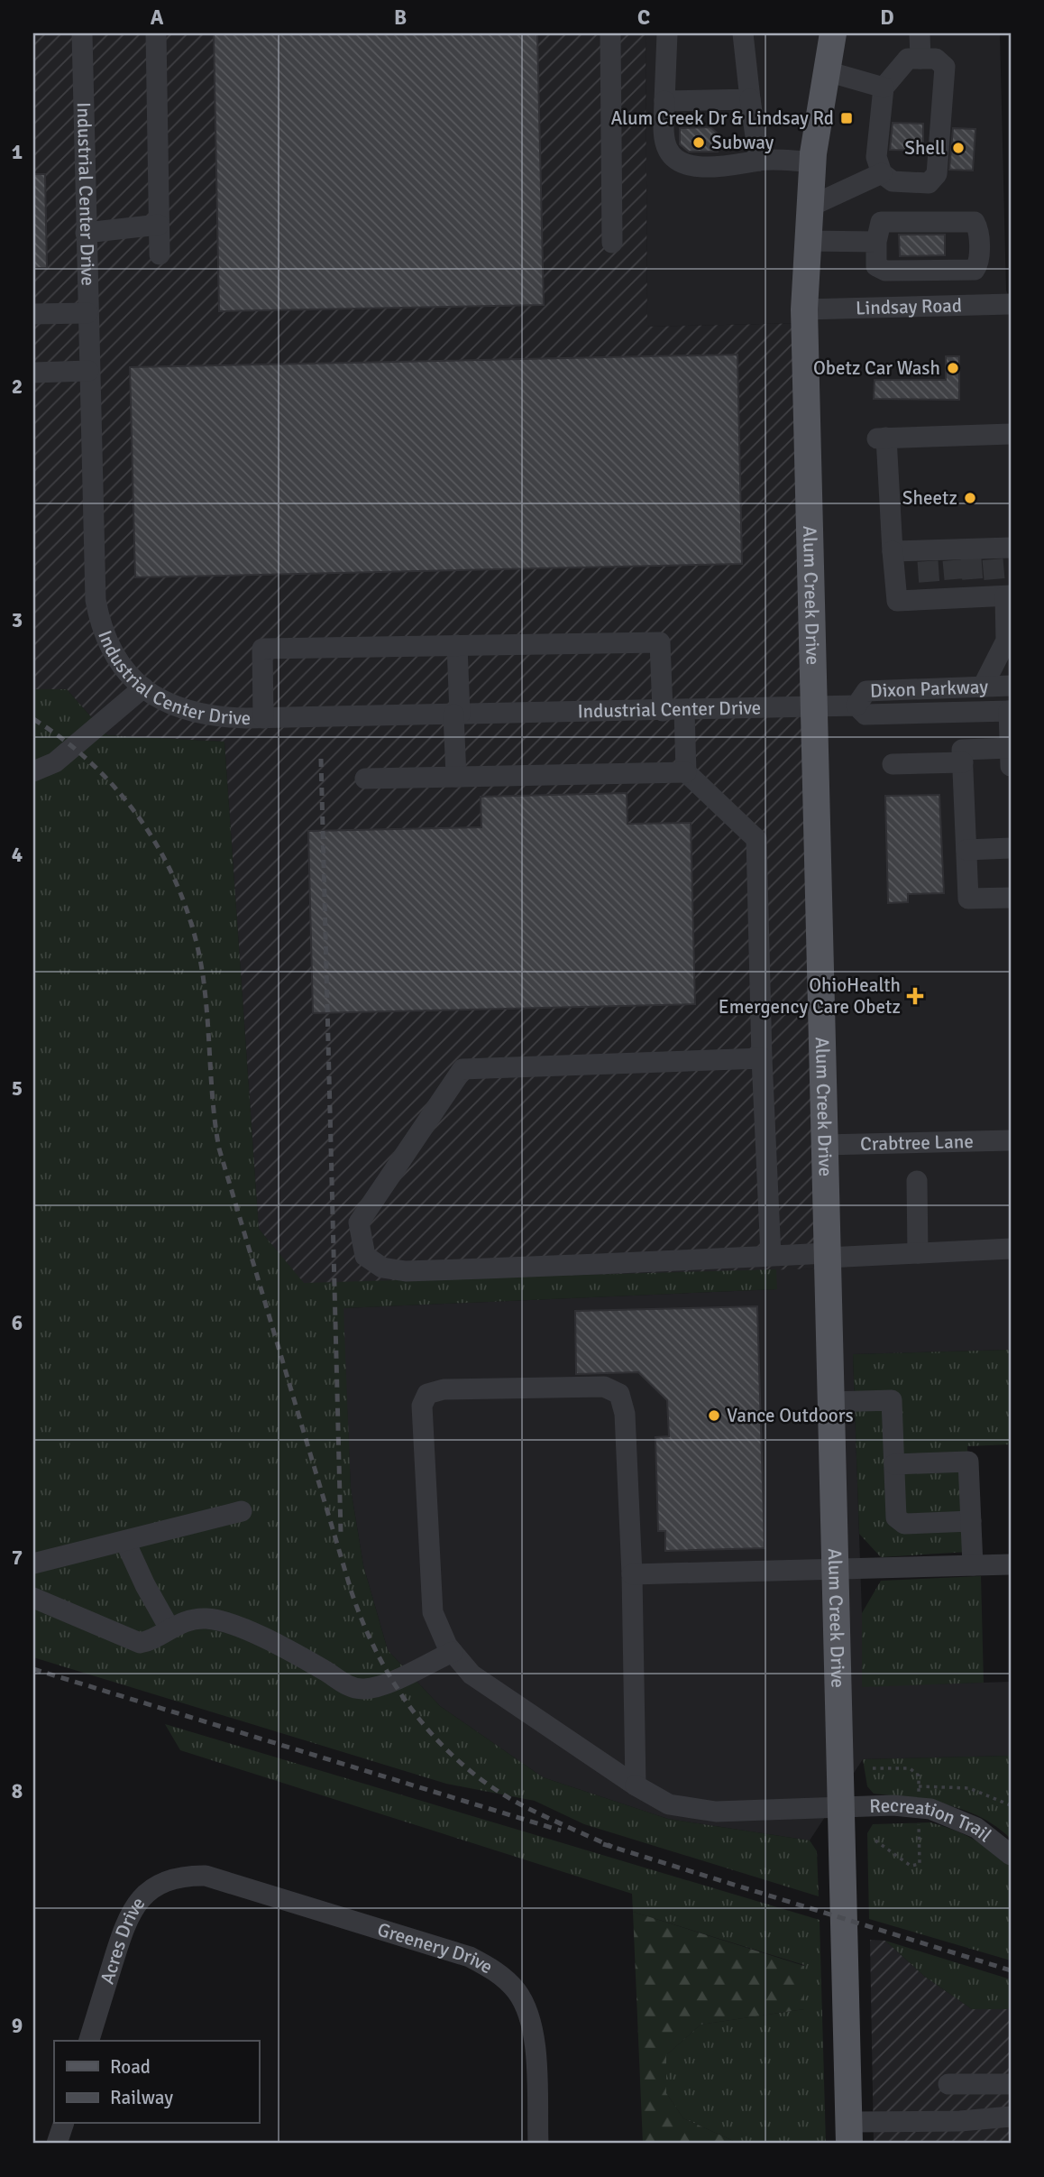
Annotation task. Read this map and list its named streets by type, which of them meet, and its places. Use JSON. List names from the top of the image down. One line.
{"streets":{"main road":["Alum Creek Drive"],"street":["Industrial Center Drive","Lindsay Road","Dixon Parkway","Crabtree Lane","Recreation Trail","Acres Drive","Greenery Drive"]},"crossings":[["Industrial Center Drive","Alum Creek Drive"],["Industrial Center Drive","Dixon Parkway"],["Lindsay Road","Alum Creek Drive"],["Alum Creek Drive","Dixon Parkway"],["Alum Creek Drive","Crabtree Lane"],["Alum Creek Drive","Recreation Trail"],["Acres Drive","Greenery Drive"]],"places":{"transit":["Alum Creek Dr & Lindsay Rd"],"other":["Subway","Shell","Obetz Car Wash","Sheetz","Vance Outdoors"],"health":["OhioHealth Emergency Care Obetz"]},"legend":["Road","Railway"],"grid":{"columns":["A","B","C","D"],"rows":["1","2","3","4","5","6","7","8","9"]}}
